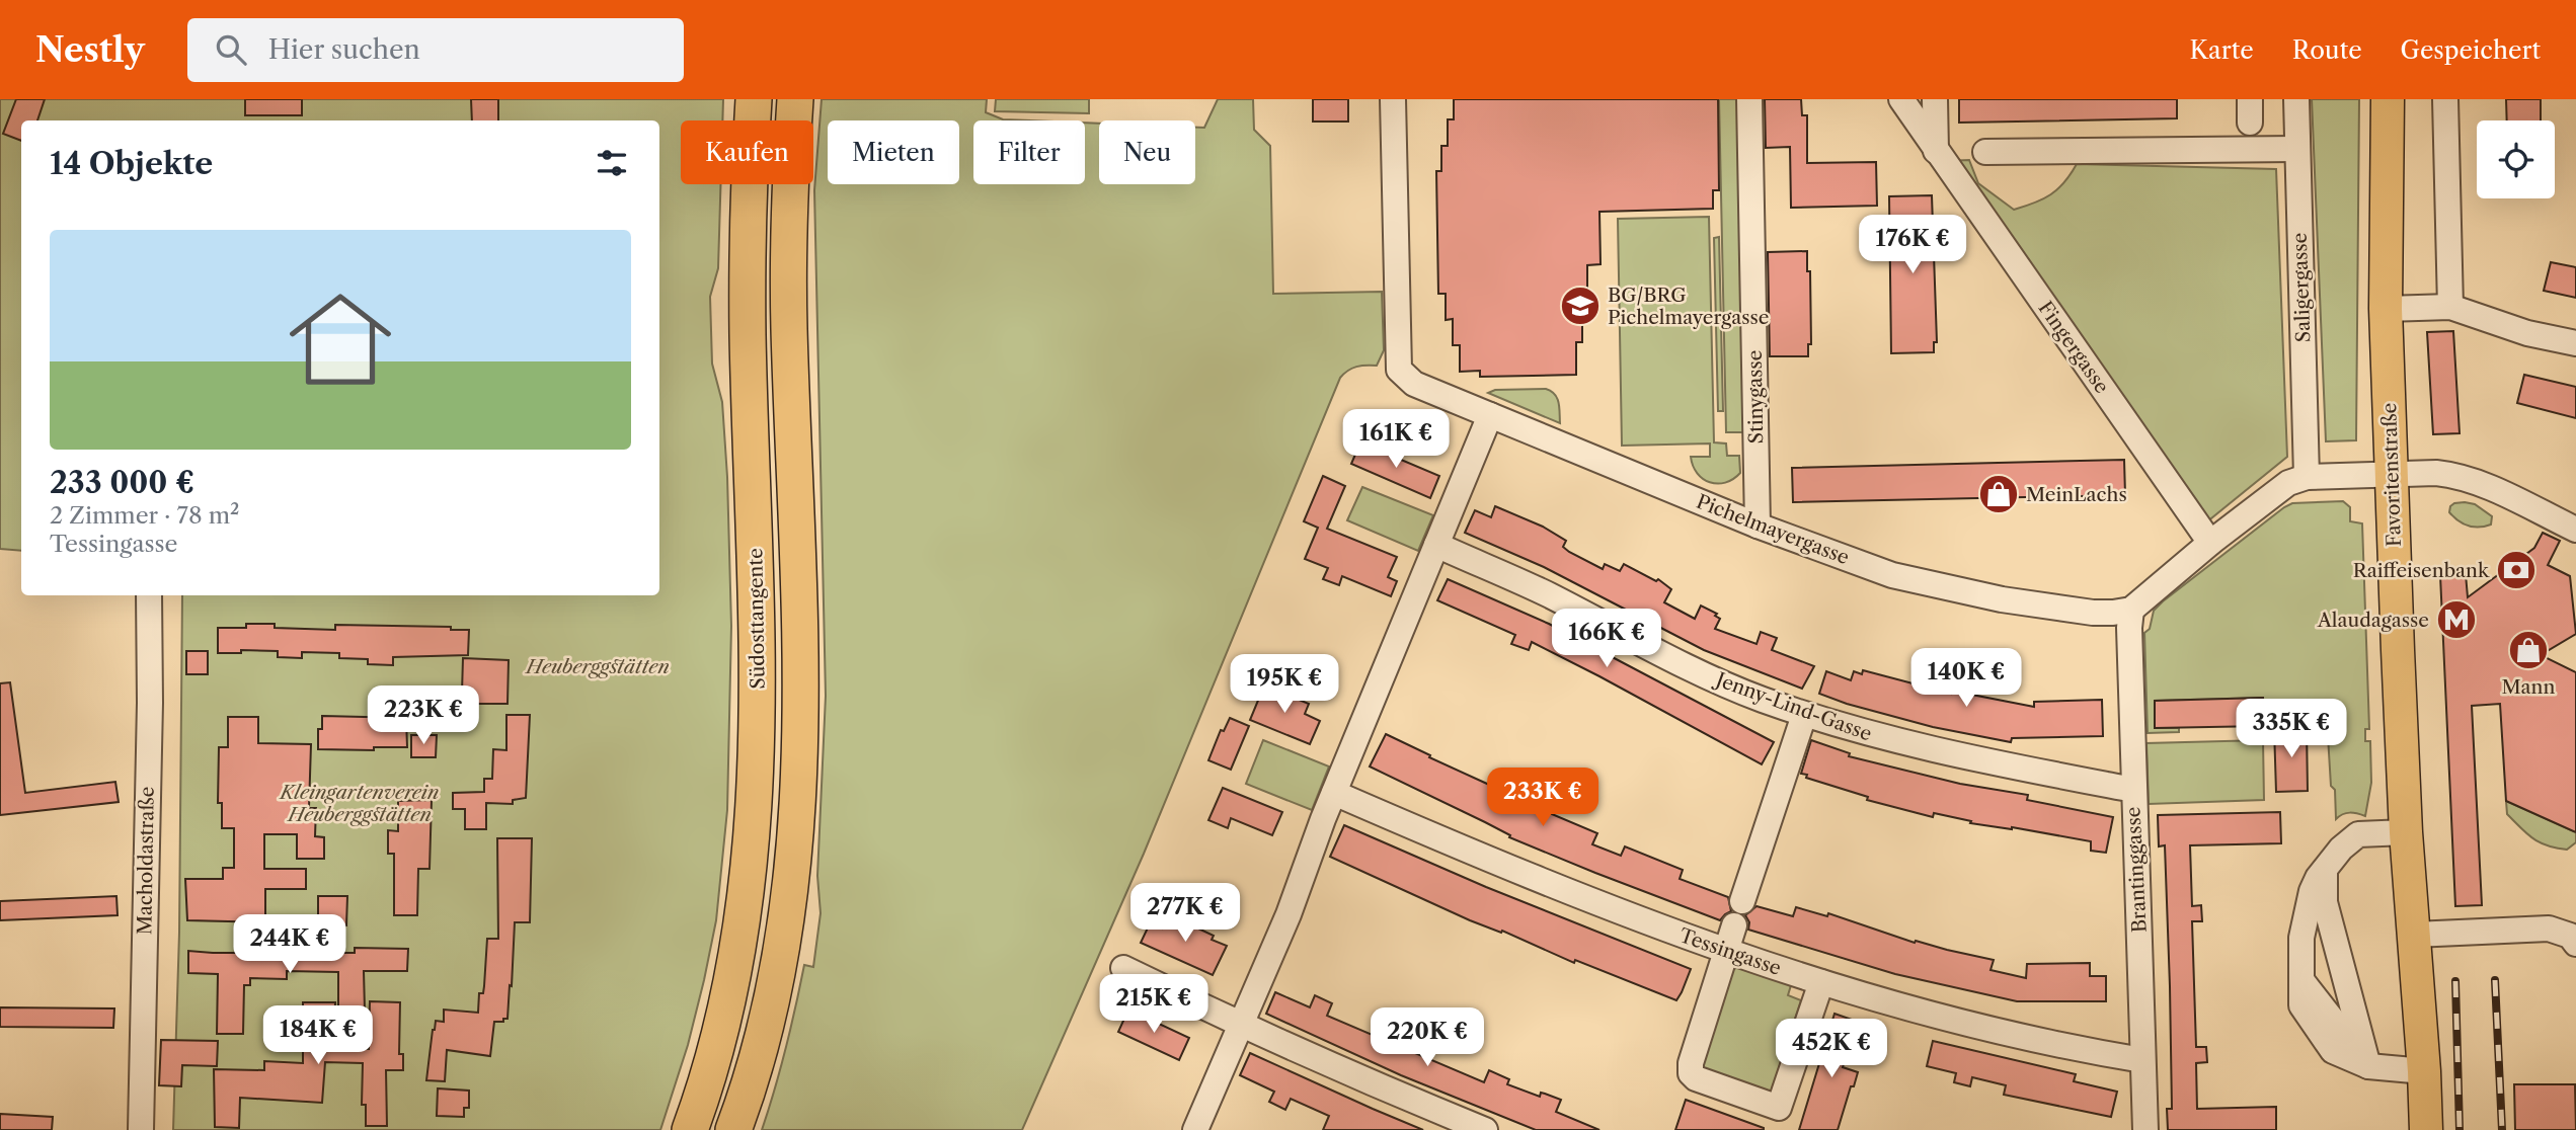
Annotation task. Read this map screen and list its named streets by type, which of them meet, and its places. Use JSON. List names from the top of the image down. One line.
{"streets":{"highway":["Südosttangente"],"main road":["Favoritenstraße"],"street":["Saligergasse","Fingergasse","Stinygasse","Pichelmayergasse","Jenny-Lind-Gasse","Macholdastraße","Brantinggasse","Tessingasse"]},"crossings":[["Stinygasse","Pichelmayergasse"],["Pichelmayergasse","Brantinggasse"],["Jenny-Lind-Gasse","Brantinggasse"],["Brantinggasse","Tessingasse"]],"parks":["Heuberggstätten","Kleingartenverein Heuberggstätten"],"places":{"school or university":["BG/BRG Pichelmayergasse"],"shop":["MeinLachs","Mann"],"bank":["Raiffeisenbank"],"metro station":["Alaudagasse"]},"page":{"header":"Nestly","search":"Hier suchen","nav":["Karte","Route","Gespeichert"],"chip":["Kaufen","Mieten","Filter","Neu"],"heading":"14 Objekte","list":[{"name":"233 000 €","note":"2 Zimmer · 78 m² · Tessingasse"}],"price":["176K €","161K €","166K €","140K €","195K €","223K €","335K €","233K €","277K €","244K €","215K €","184K €","220K €","452K €"]}}
